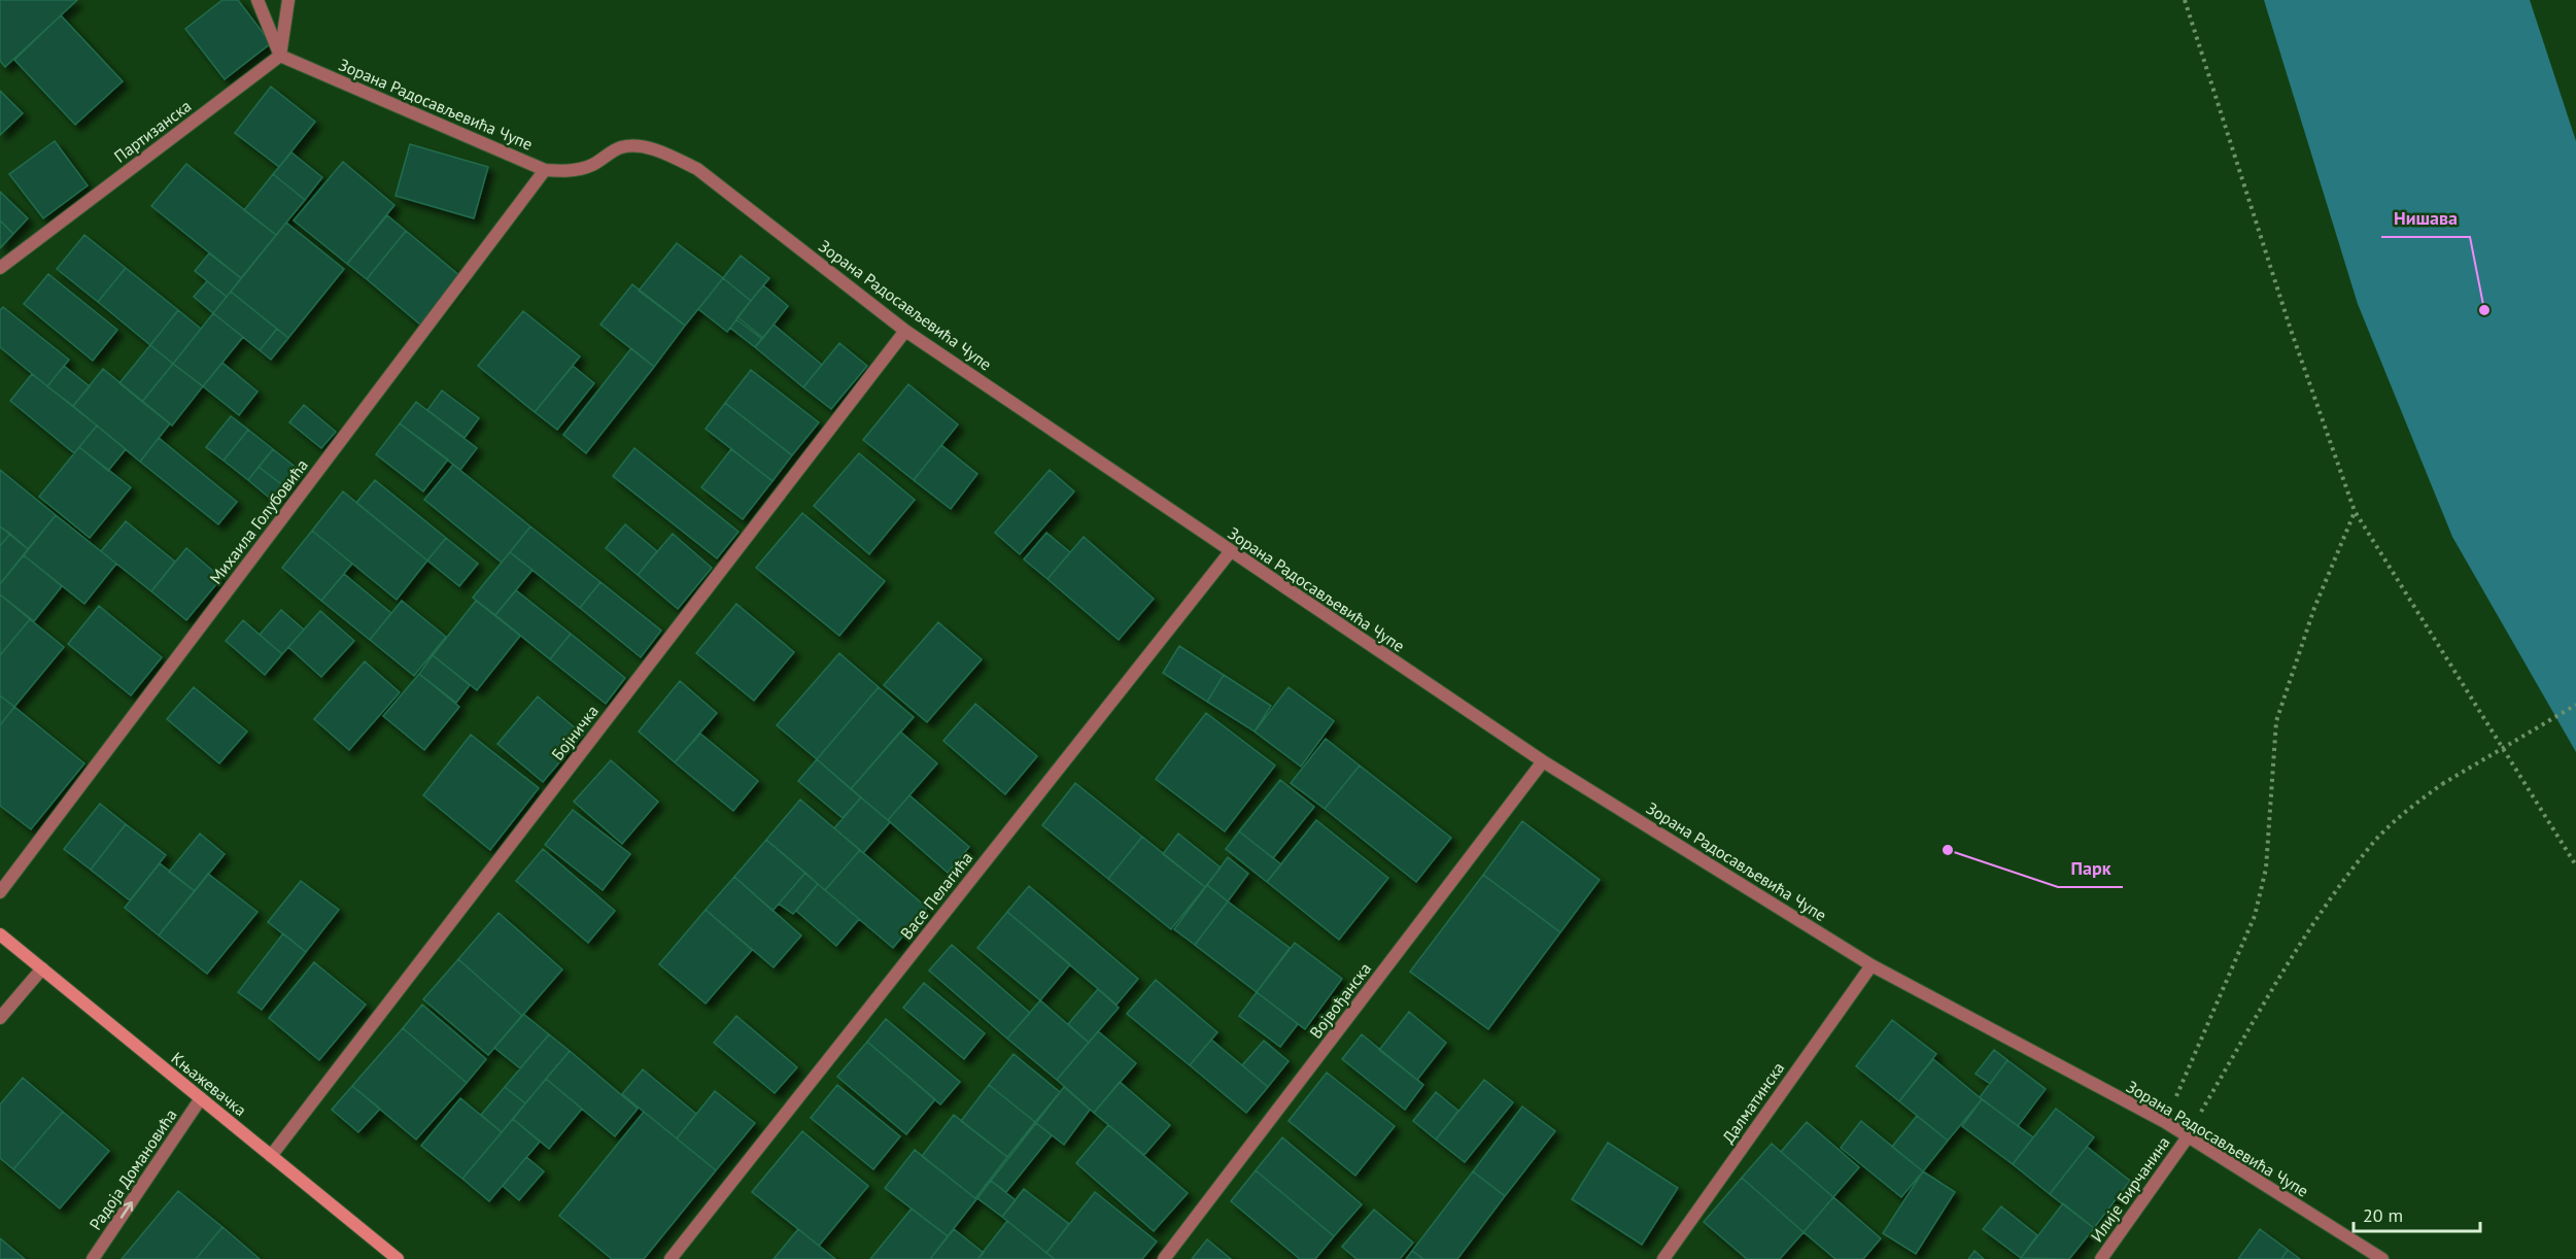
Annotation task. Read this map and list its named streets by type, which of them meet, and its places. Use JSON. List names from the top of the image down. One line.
{"streets":{"main road":["Књажевачка"],"street":["Зорана Радосављевића Чупе","Партизанска","Михаила Голубовића","Бојничка","Васе Пелагића","Војвођанска","Далматинска","Радоја Домановића","Илије Бирчанина"]},"crossings":[["Зорана Радосављевића Чупе","Партизанска"],["Зорана Радосављевића Чупе","Михаила Голубовића"],["Зорана Радосављевића Чупе","Бојничка"],["Зорана Радосављевића Чупе","Васе Пелагића"],["Зорана Радосављевића Чупе","Војвођанска"],["Зорана Радосављевића Чупе","Далматинска"],["Зорана Радосављевића Чупе","Илије Бирчанина"],["Бојничка","Књажевачка"],["Књажевачка","Радоја Домановића"]],"one_way":["Радоја Домановића"],"places":["Нишава","Парк"],"scale_bar":"20 m"}
